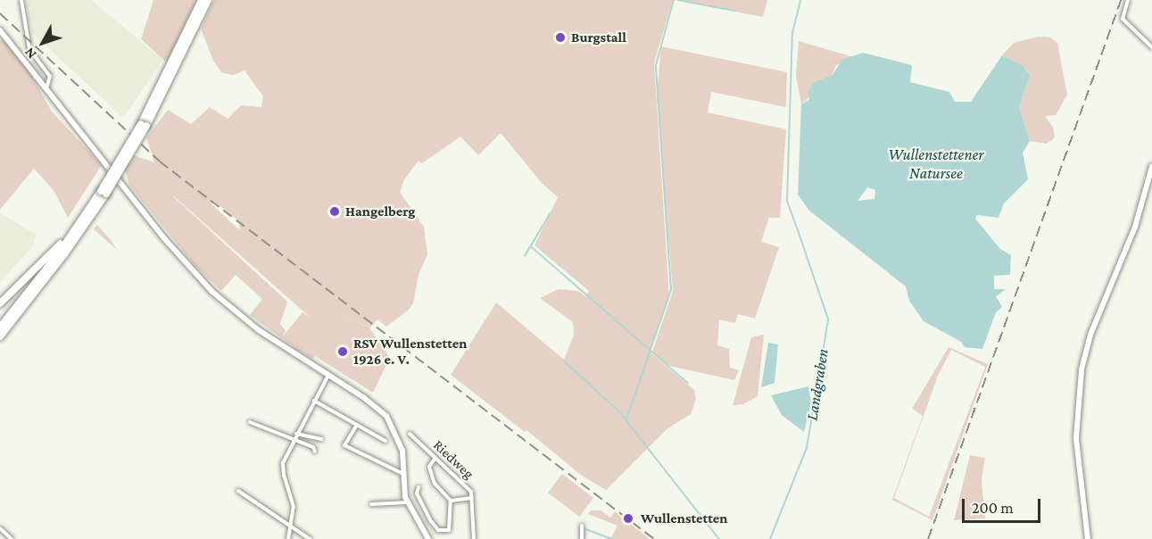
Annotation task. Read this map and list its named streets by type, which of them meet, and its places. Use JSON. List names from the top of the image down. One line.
{"streets":{"street":["Riedweg"]},"water":["Wullenstettener Natursee","Landgraben"],"places":["Burgstall","Hangelberg","RSV Wullenstetten 1926 e. V.","Wullenstetten"],"scale_bar":"200 m","north":"bottom left"}
